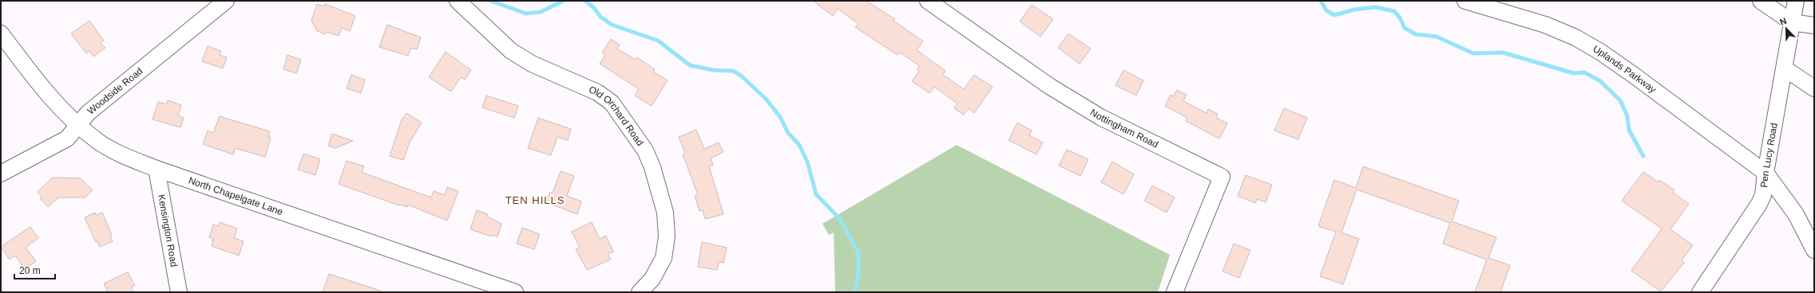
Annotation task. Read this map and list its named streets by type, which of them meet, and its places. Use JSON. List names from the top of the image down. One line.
{"streets":{"street":["Uplands Parkway","Woodside Road","Old Orchard Road","Nottingham Road","Pen Lucy Road","North Chapelgate Lane","Kensington Road"]},"crossings":[["Uplands Parkway","Pen Lucy Road"],["Woodside Road","North Chapelgate Lane"],["North Chapelgate Lane","Kensington Road"]],"districts":["TEN HILLS"],"scale_bar":"20 m","north":"top left"}
